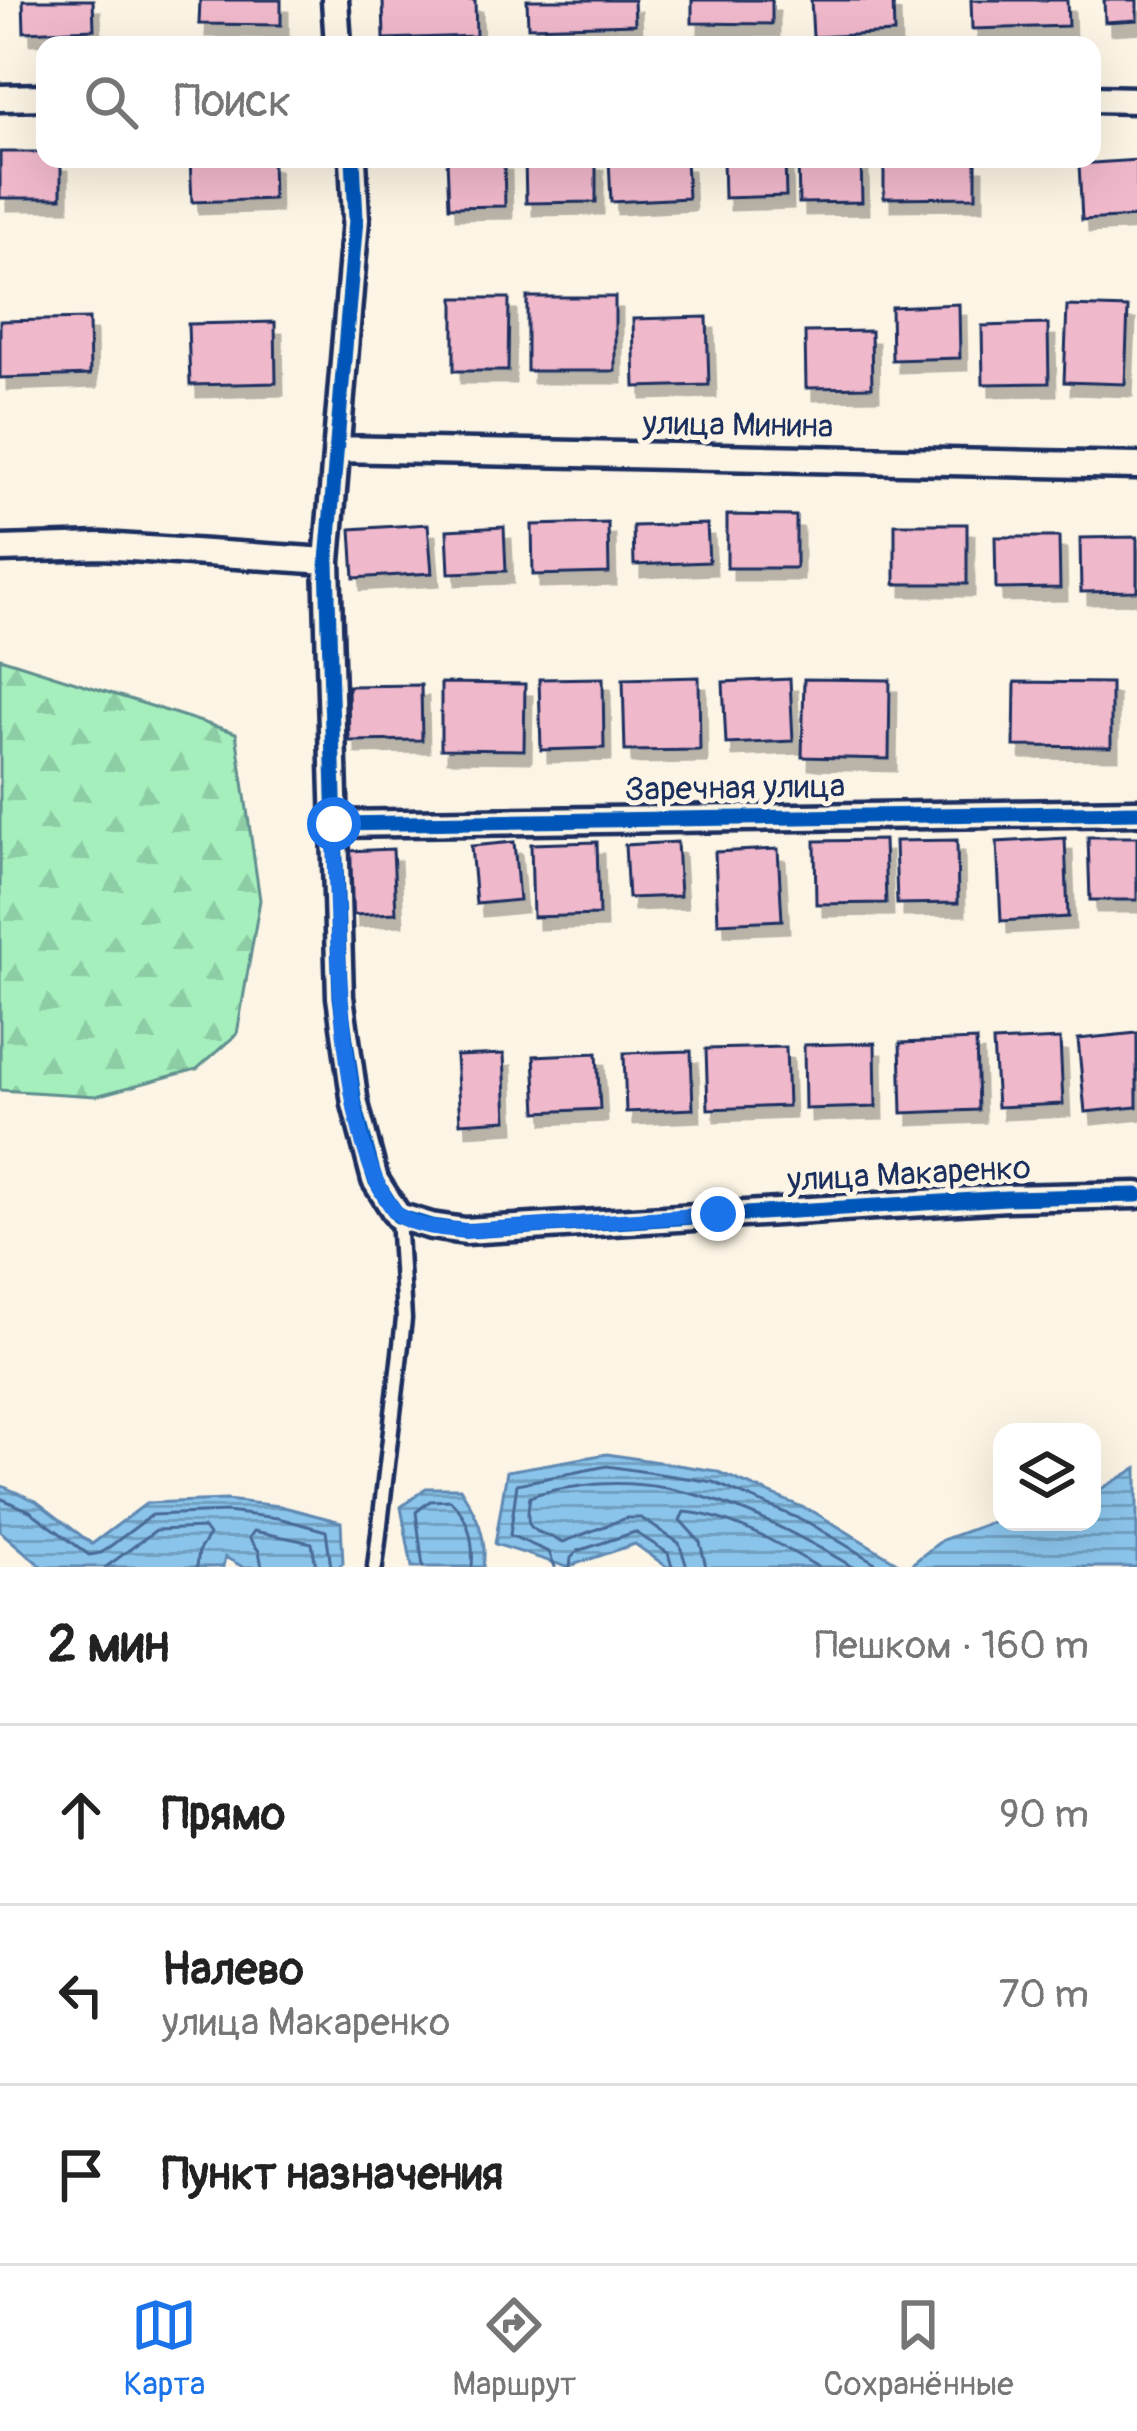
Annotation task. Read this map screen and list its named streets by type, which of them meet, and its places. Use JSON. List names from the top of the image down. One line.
{"streets":{"street":["улица Минина","Заречная улица","улица Макаренко"]},"page":{"search":"Поиск","heading":["2 мин","Пешком · 160 m"],"list":[["Прямо","90 m"],["Налево","улица Макаренко","70 m"],"Пункт назначения"],"nav":["Карта","Маршрут","Сохранённые"]}}
